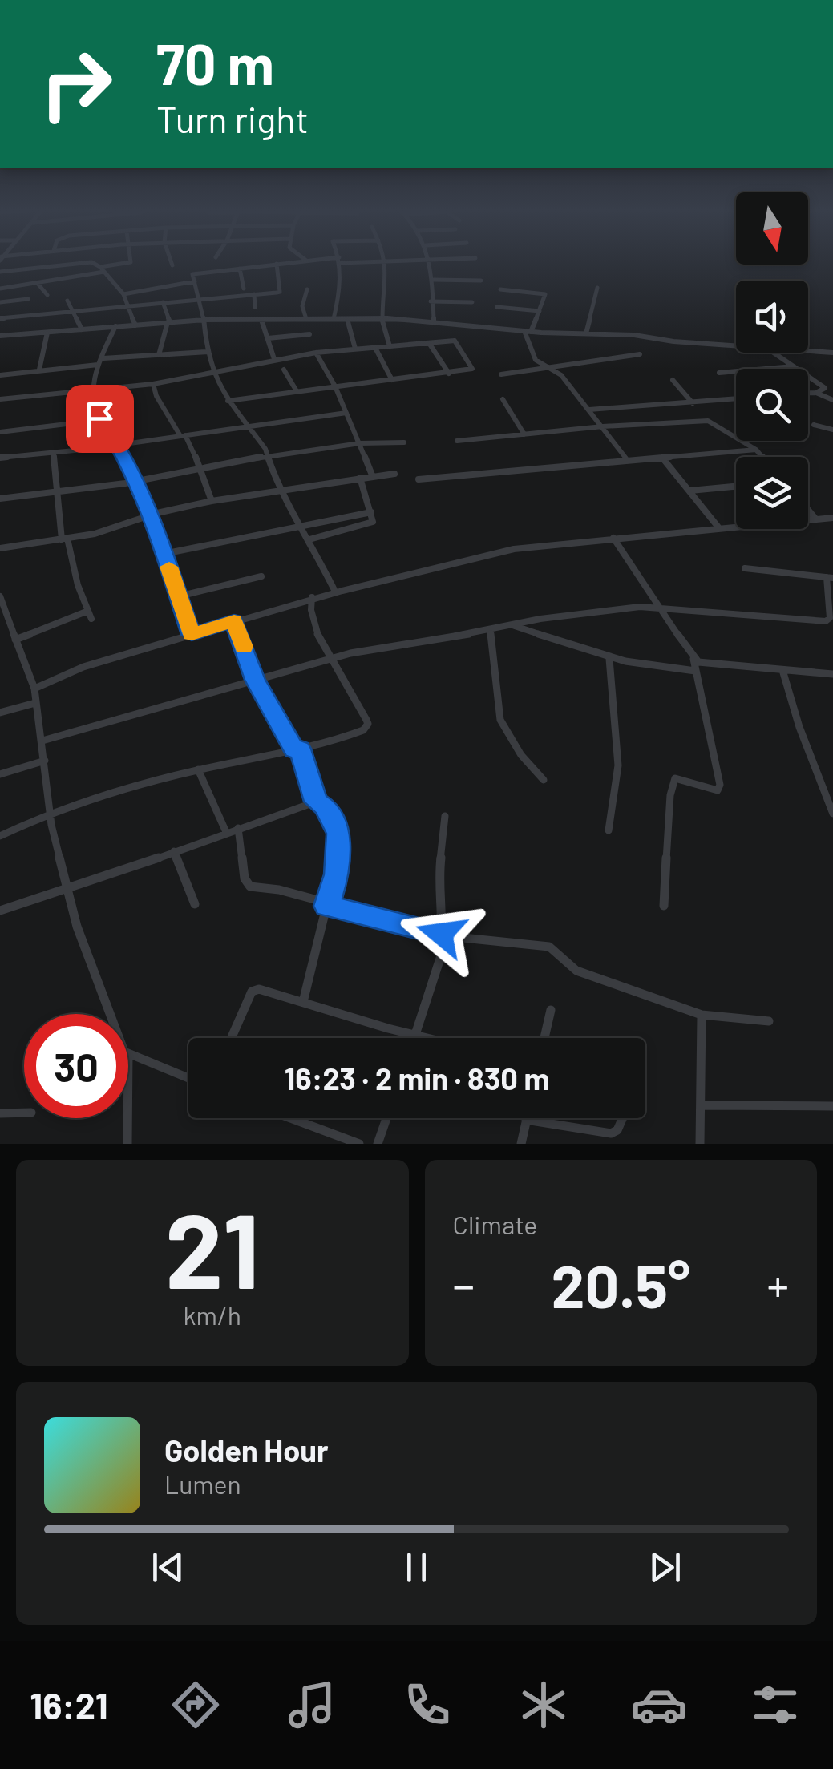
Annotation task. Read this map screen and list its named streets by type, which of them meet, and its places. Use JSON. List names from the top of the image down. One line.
{"north":"bottom","page":{"turn":["70 m","Turn right"],"limit":"30","trip":"16:23 · 2 min · 830 m","tile":[["21","km/h"],"Climate"],"heat":["−","20.5°","+"],"song":["Golden Hour","Lumen"],"tabs":"16:21"}}
